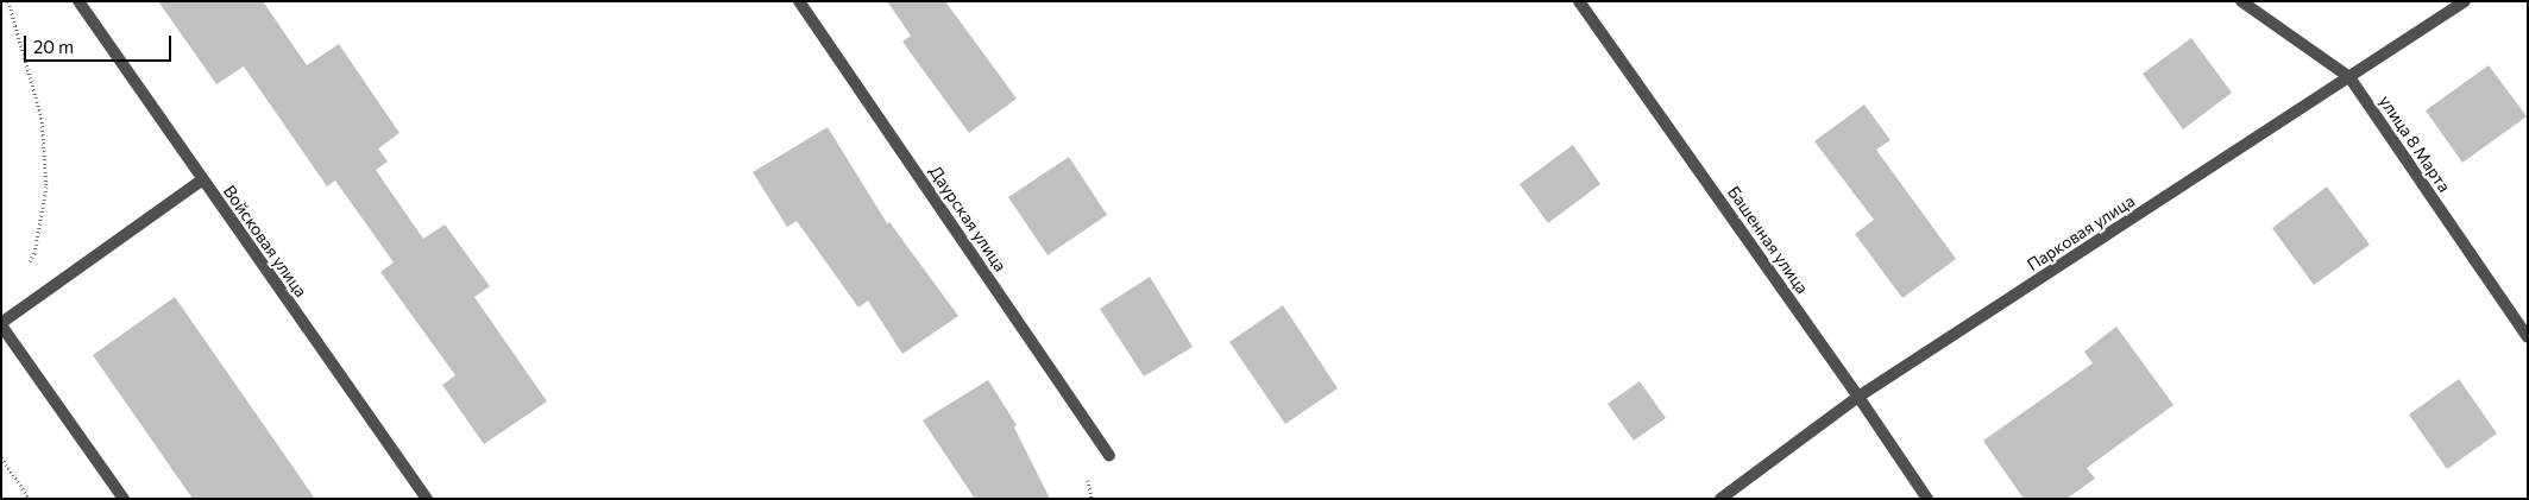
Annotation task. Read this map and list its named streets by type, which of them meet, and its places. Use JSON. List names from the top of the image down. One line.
{"streets":{"street":["улица 8 Марта","Даурская улица","Парковая улица","Башенная улица","Войсковая улица"]},"crossings":[["улица 8 Марта","Парковая улица"],["Парковая улица","Башенная улица"]],"scale_bar":"20 m"}
